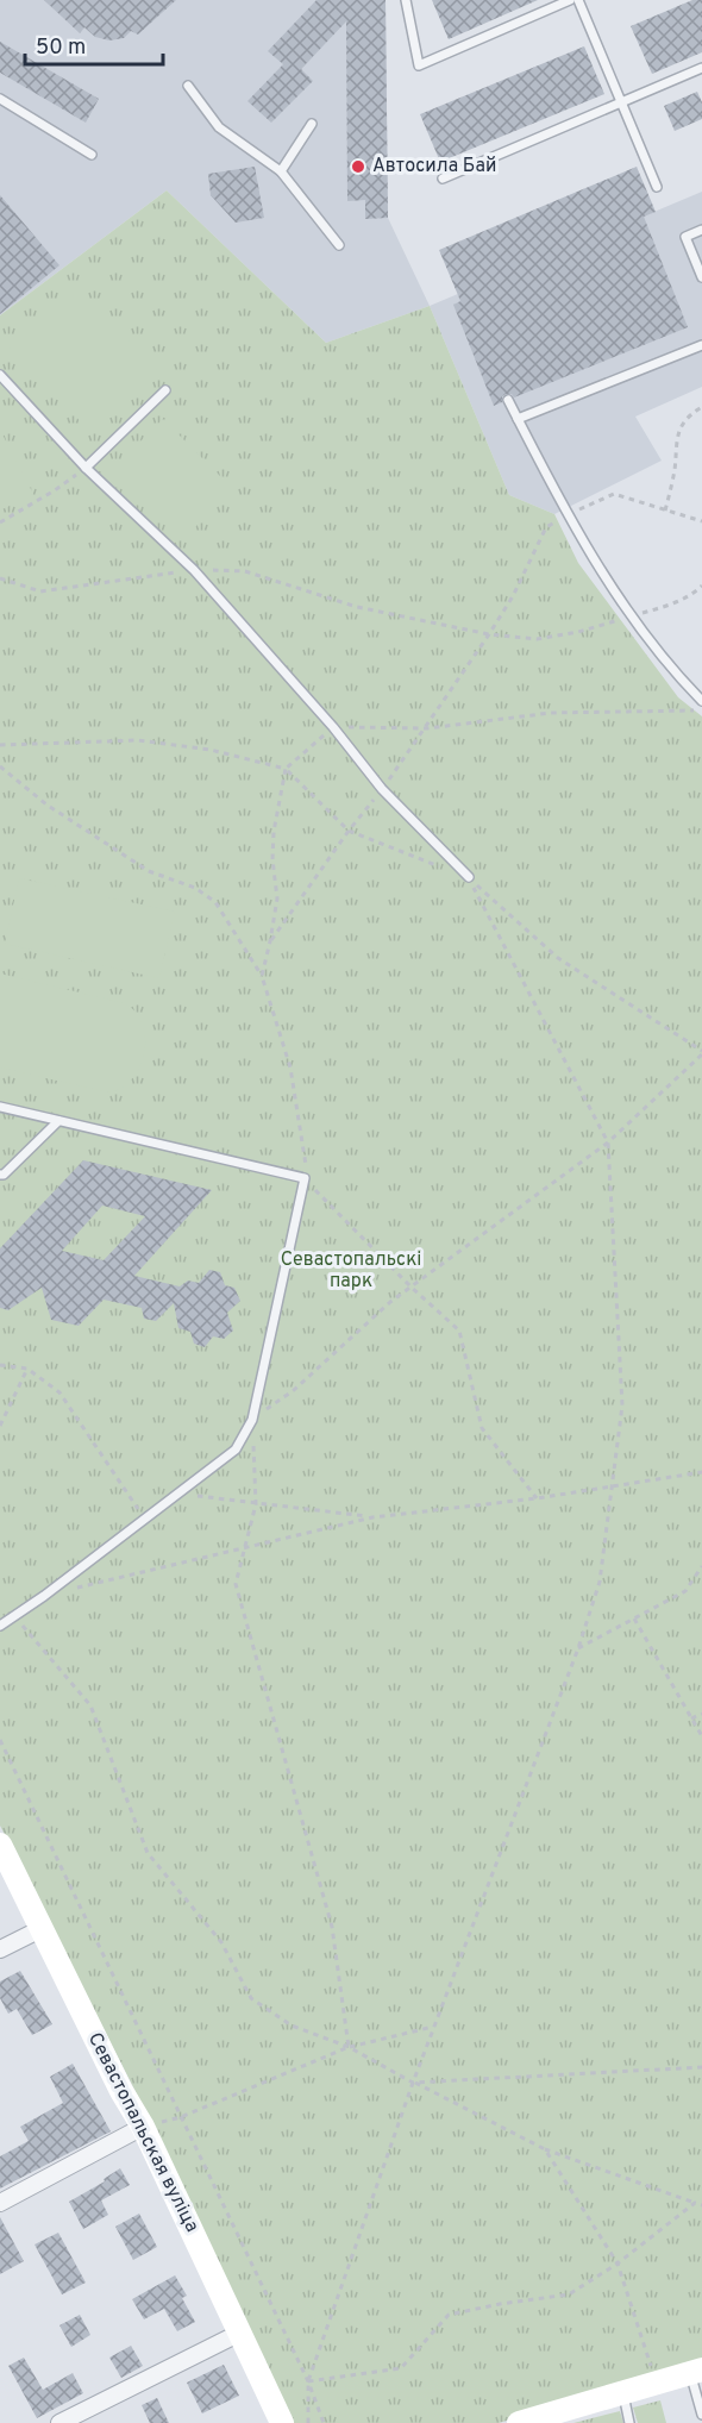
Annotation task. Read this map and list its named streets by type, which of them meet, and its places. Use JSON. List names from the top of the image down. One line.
{"streets":{"street":["Севастопальская вуліца"]},"parks":["Севастопальскі парк"],"places":["Автосила Бай"],"scale_bar":"50 m"}
